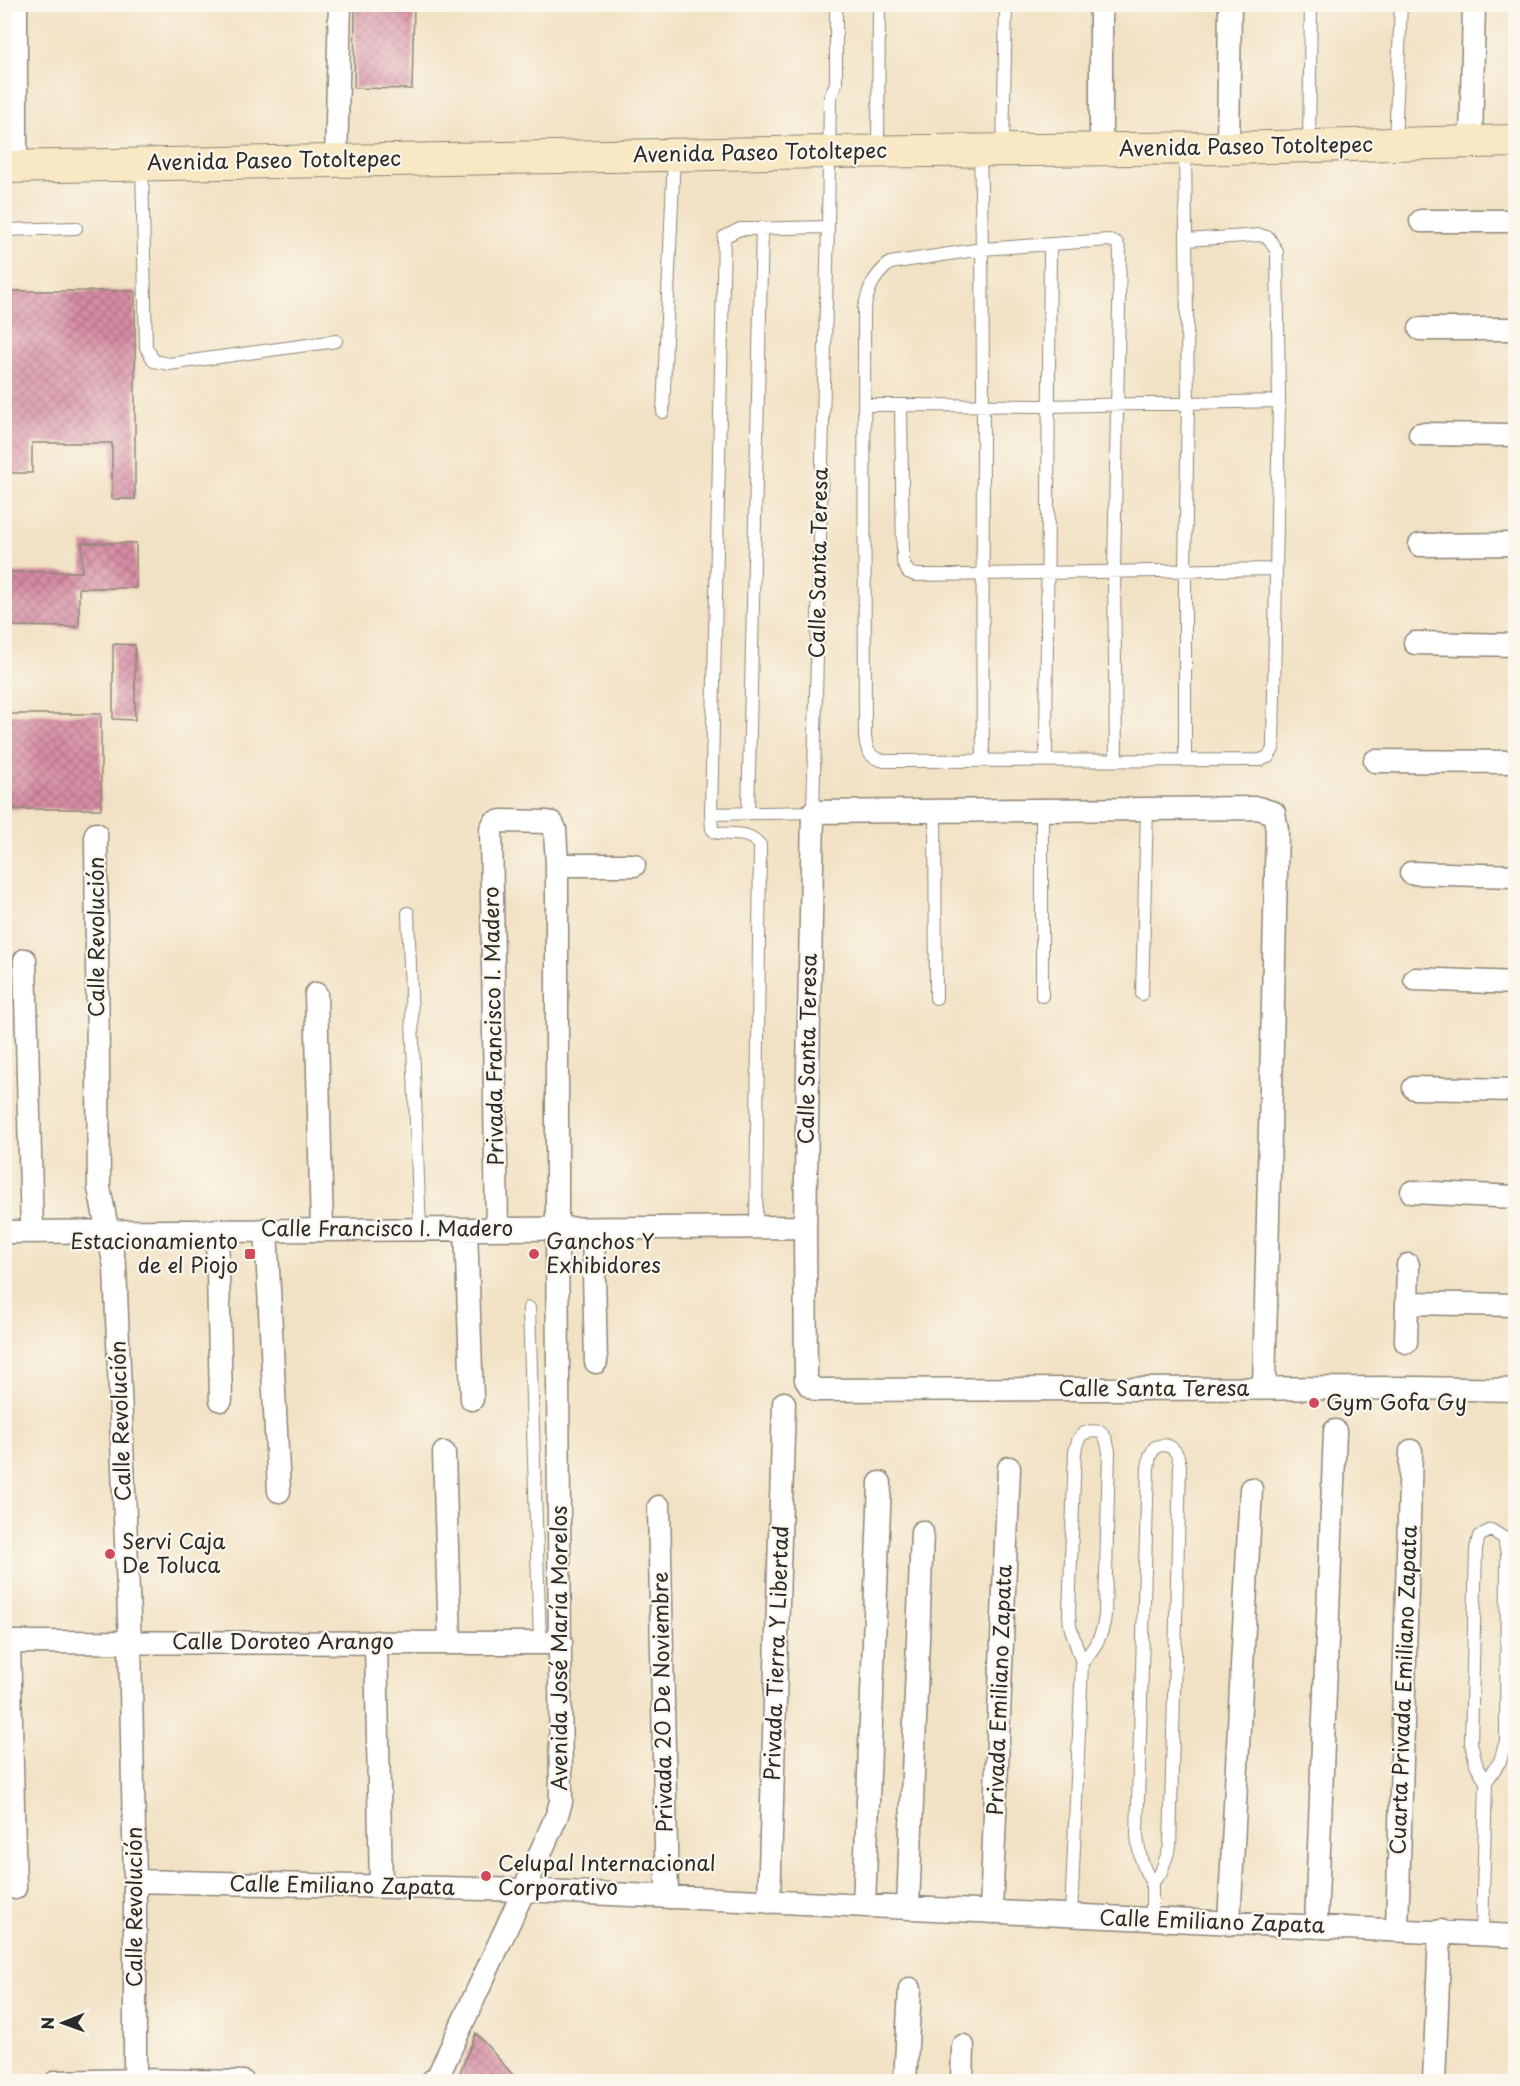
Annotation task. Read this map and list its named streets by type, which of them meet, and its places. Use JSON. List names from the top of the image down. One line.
{"streets":{"main road":["Avenida Paseo Totoltepec"],"street":["Calle Santa Teresa","Calle Revolución","Privada Francisco I. Madero","Calle Francisco I. Madero","Calle Doroteo Arango","Avenida José María Morelos","Privada Tierra Y Libertad","Privada Emiliano Zapata","Cuarta Privada Emiliano Zapata","Privada 20 De Noviembre","Calle Emiliano Zapata"]},"crossings":[["Avenida Paseo Totoltepec","Calle Santa Teresa"],["Calle Santa Teresa","Calle Francisco I. Madero"],["Calle Revolución","Calle Francisco I. Madero"],["Calle Revolución","Calle Doroteo Arango"],["Calle Revolución","Calle Emiliano Zapata"],["Privada Francisco I. Madero","Calle Francisco I. Madero"],["Privada Francisco I. Madero","Avenida José María Morelos"],["Calle Francisco I. Madero","Avenida José María Morelos"],["Calle Doroteo Arango","Avenida José María Morelos"],["Avenida José María Morelos","Calle Emiliano Zapata"],["Privada Tierra Y Libertad","Calle Emiliano Zapata"],["Privada Emiliano Zapata","Calle Emiliano Zapata"],["Cuarta Privada Emiliano Zapata","Calle Emiliano Zapata"],["Privada 20 De Noviembre","Calle Emiliano Zapata"]],"places":{"transit":["Estacionamiento de el Piojo"],"other":["Ganchos Y Exhibidores","Gym Gofa Gy","Servi Caja De Toluca","Celupal Internacional Corporativo"]},"north":"left"}
